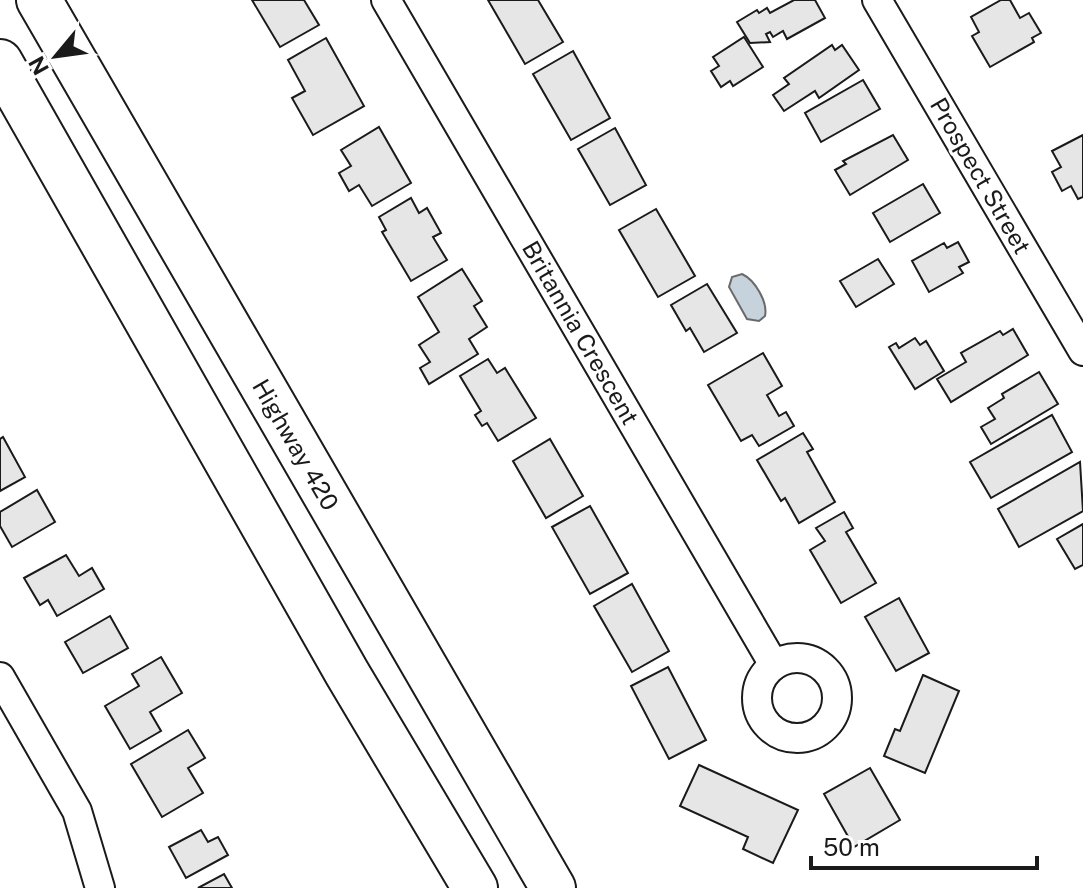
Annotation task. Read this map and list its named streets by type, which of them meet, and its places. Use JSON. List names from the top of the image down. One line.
{"streets":{"highway":["Highway 420"],"street":["Prospect Street","Britannia Crescent"]},"scale_bar":"50 m","north":"bottom left"}
